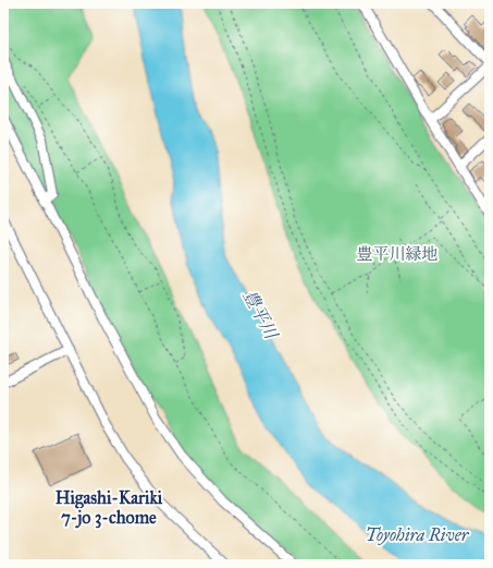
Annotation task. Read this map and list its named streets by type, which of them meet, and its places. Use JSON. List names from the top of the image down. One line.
{"districts":["Higashi-Kariki 7-jo 3-chome"],"water":["豊平川","Toyohira River"],"parks":["豊平川緑地"]}
